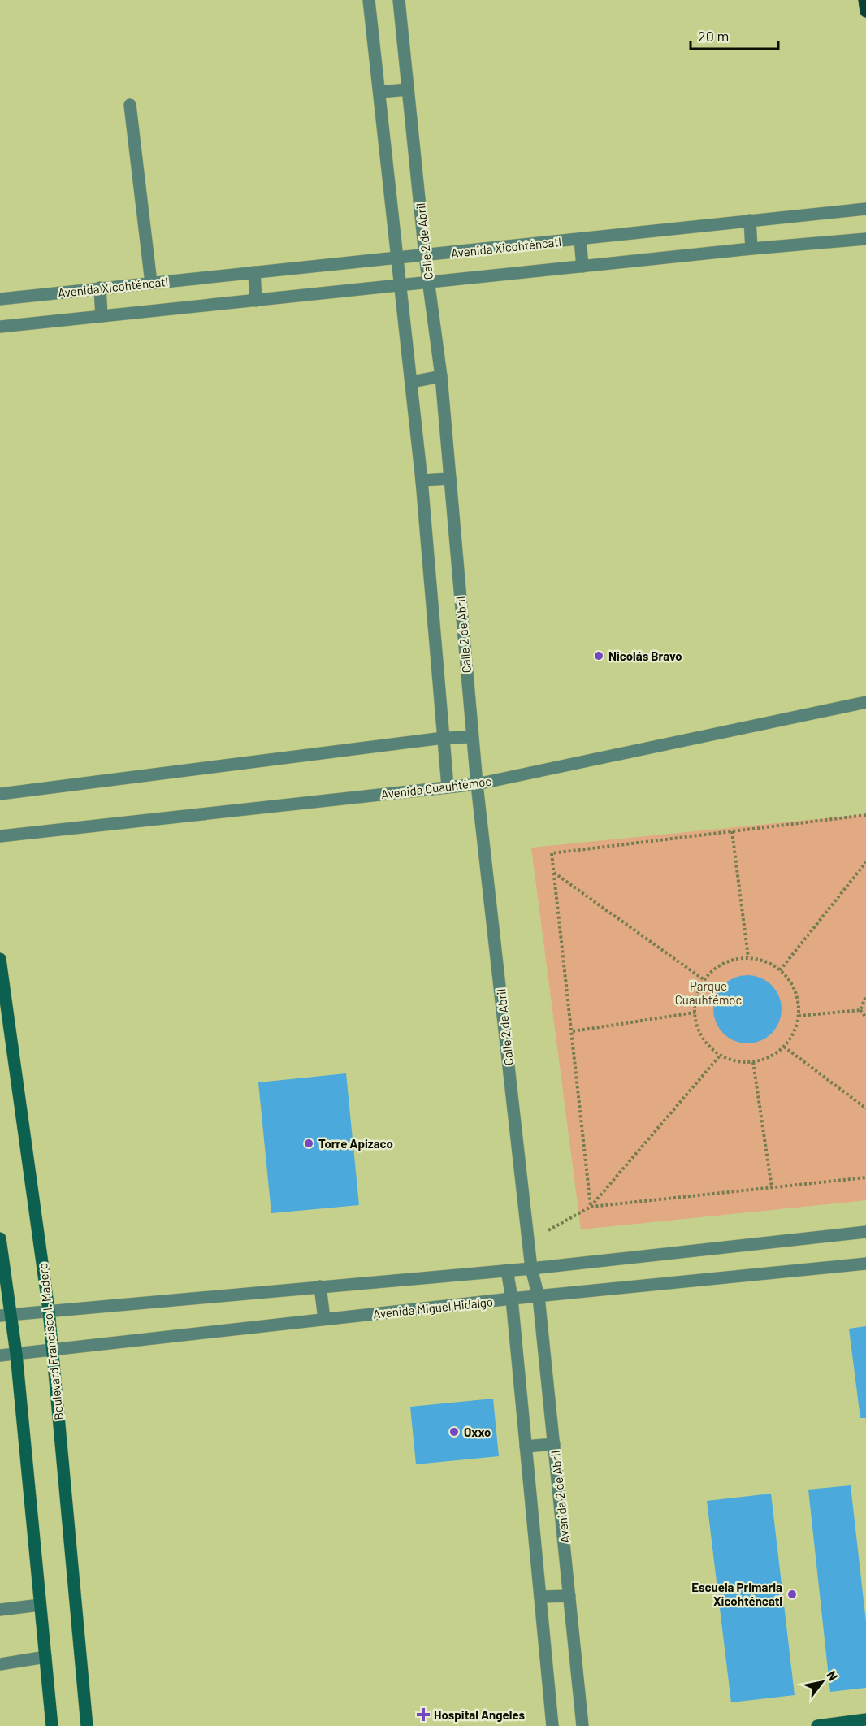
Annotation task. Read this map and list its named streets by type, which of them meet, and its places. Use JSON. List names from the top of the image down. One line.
{"streets":{"main road":["Boulevard Francisco I. Madero"],"street":["Calle 2 de Abril","Avenida Xicohténcatl","Avenida Cuauhtémoc","Avenida Miguel Hidalgo","Avenida 2 de Abril"]},"crossings":[["Calle 2 de Abril","Avenida Xicohténcatl"],["Calle 2 de Abril","Avenida Cuauhtémoc"],["Calle 2 de Abril","Avenida 2 de Abril"],["Avenida Miguel Hidalgo","Boulevard Francisco I. Madero"],["Avenida Miguel Hidalgo","Avenida 2 de Abril"]],"parks":["Parque Cuauhtémoc"],"places":{"other":["Nicolás Bravo","Torre Apizaco","Oxxo","Escuela Primaria Xicohténcatl"],"health":["Hospital Angeles"]},"scale_bar":"20 m","north":"top right"}
